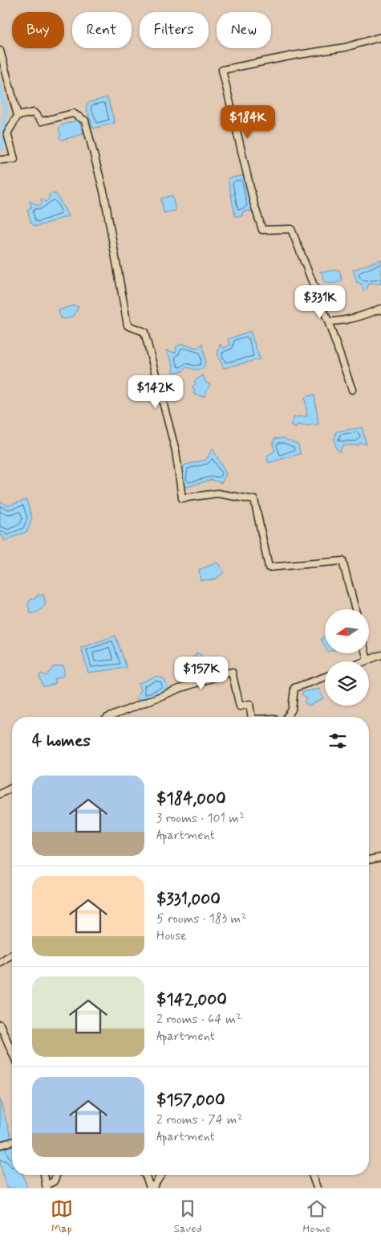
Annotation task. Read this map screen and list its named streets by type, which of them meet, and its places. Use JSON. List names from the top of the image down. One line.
{"north":"left","page":{"chip":["Buy","Rent","Filters","New"],"price":["$184K","$331K","$142K","$157K"],"heading":"4 homes","list":[{"name":"$184,000","note":"3 rooms · 101 m² · Apartment"},{"name":"$331,000","note":"5 rooms · 183 m² · House"},{"name":"$142,000","note":"2 rooms · 64 m² · Apartment"},{"name":"$157,000","note":"2 rooms · 74 m² · Apartment"}],"tabs":["Map","Saved","Home"]}}
